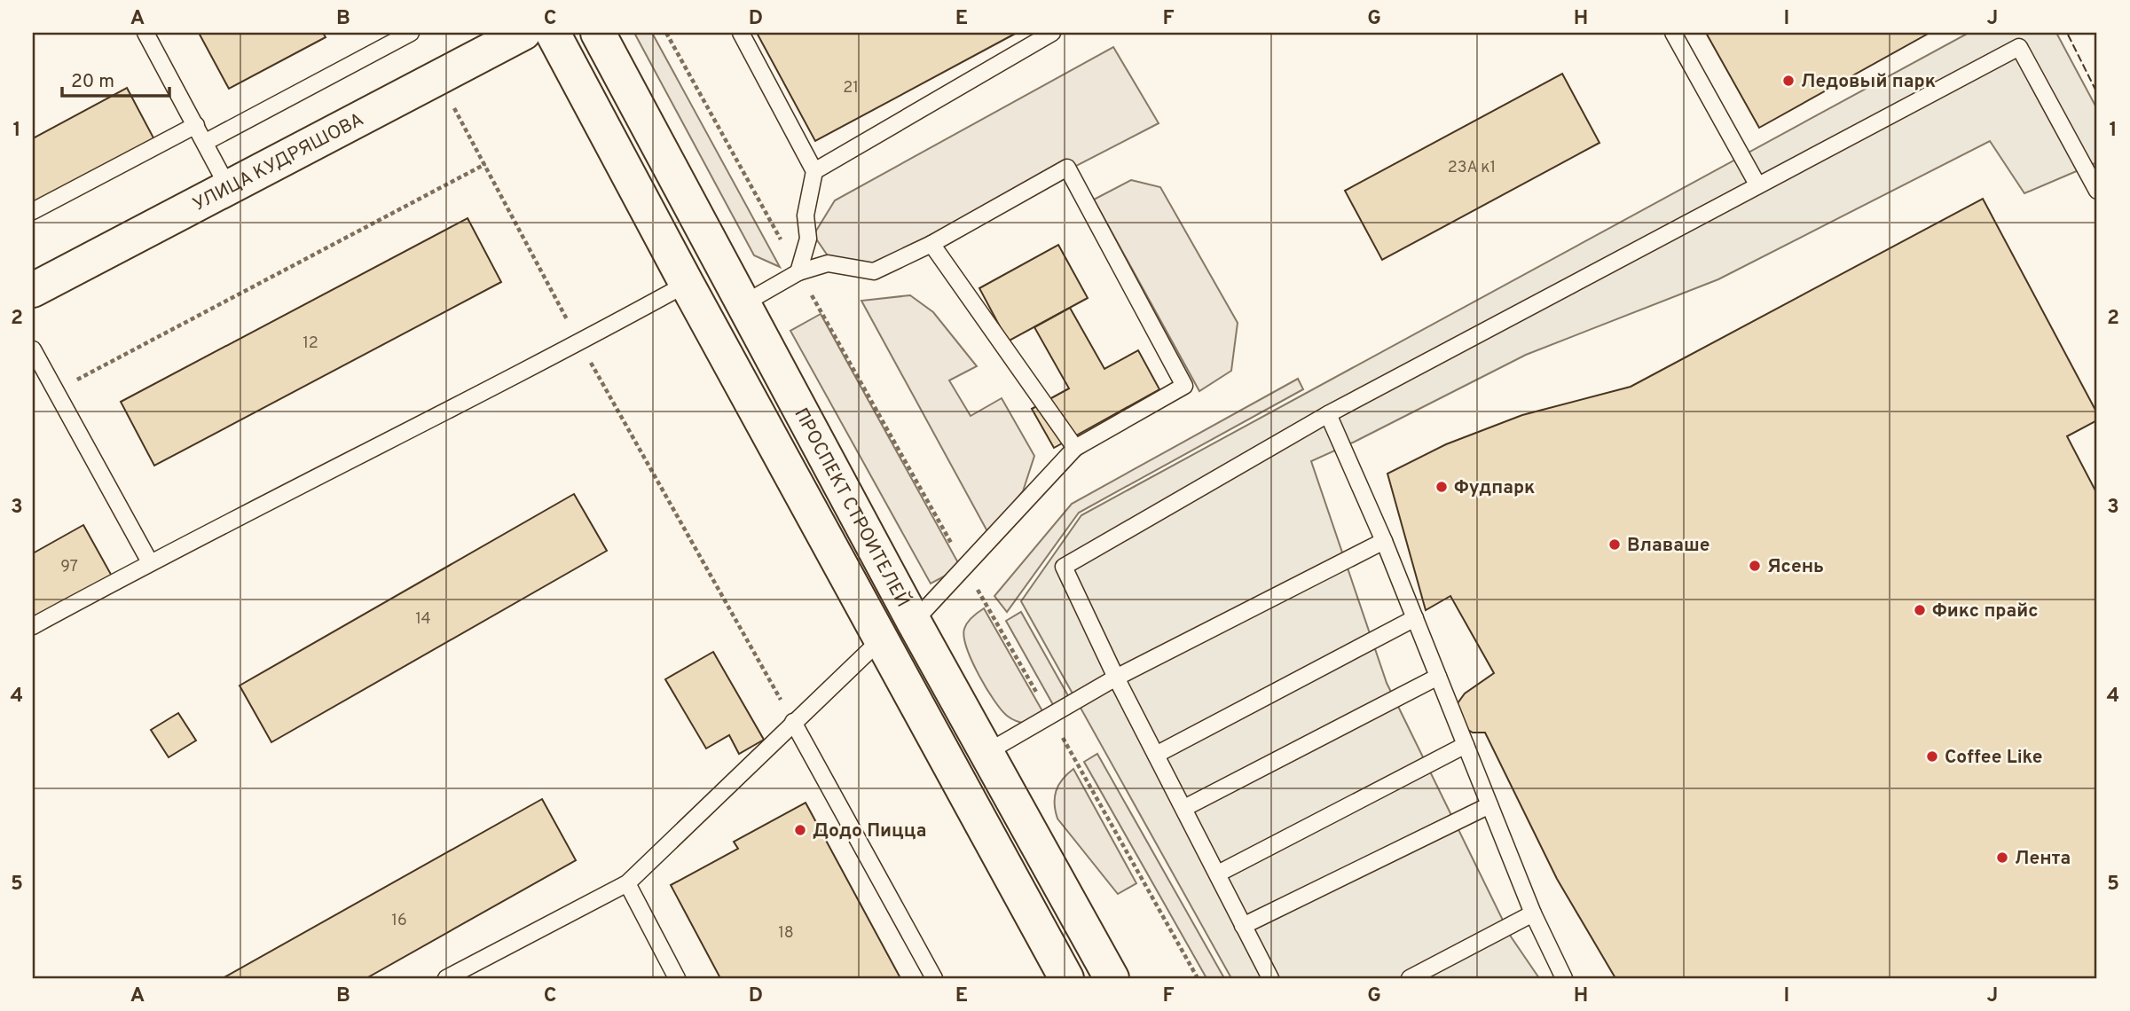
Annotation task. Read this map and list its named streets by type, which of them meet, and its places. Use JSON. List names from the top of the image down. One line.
{"streets":{"main road":["УЛИЦА КУДРЯШОВА","ПРОСПЕКТ СТРОИТЕЛЕЙ"]},"places":["Ледовый парк","Фудпарк","Влаваше","Ясень","Фикс прайс","Coffee Like","Додо Пицца","Лента"],"house_numbers":["21","23А к1","12","97","14","16","18"],"scale_bar":"20 m","grid":{"columns":["A","B","C","D","E","F","G","H","I","J"],"rows":["1","2","3","4","5"]}}
